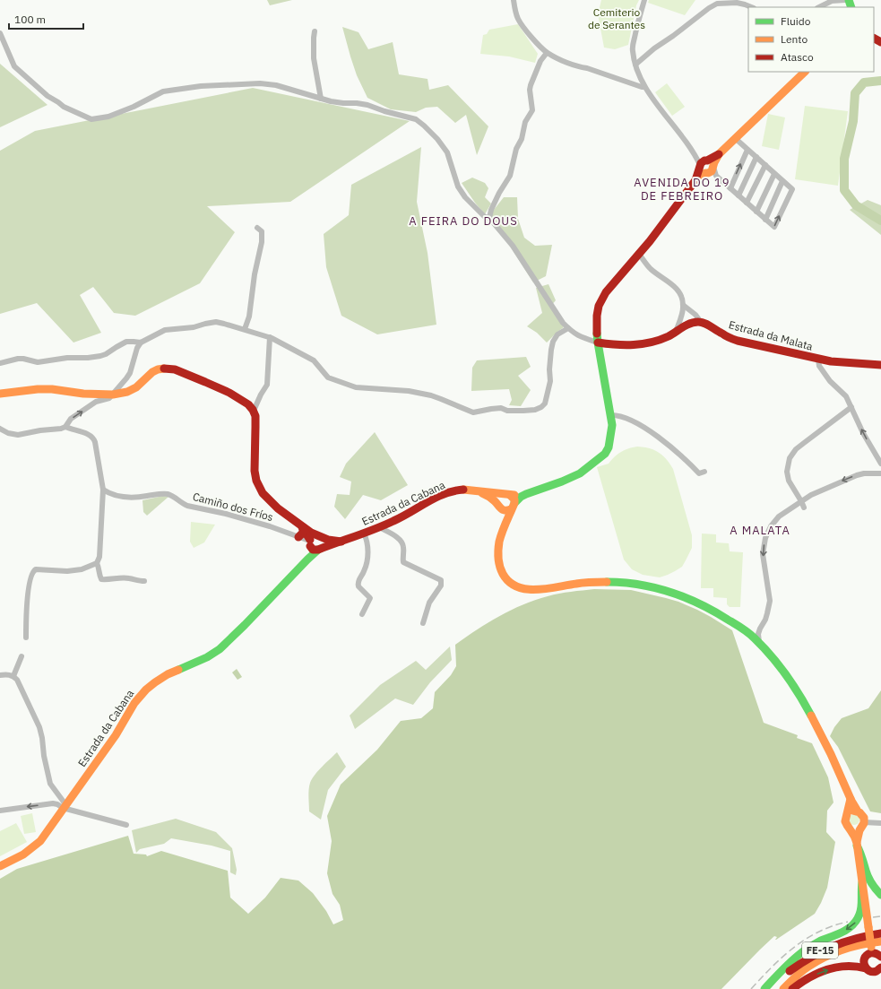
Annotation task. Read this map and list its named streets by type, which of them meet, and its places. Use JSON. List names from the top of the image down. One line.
{"streets":{"main road":["Estrada da Malata","Estrada da Cabana","FE-15"],"street":["Camiño dos Fríos"]},"crossings":[["Estrada da Cabana","Camiño dos Fríos"]],"districts":["AVENIDA DO 19 DE FEBREIRO","A FEIRA DO DOUS","A MALATA"],"parks":["Cemiterio de Serantes"],"legend":["Fluido","Lento","Atasco"],"scale_bar":"100 m"}
